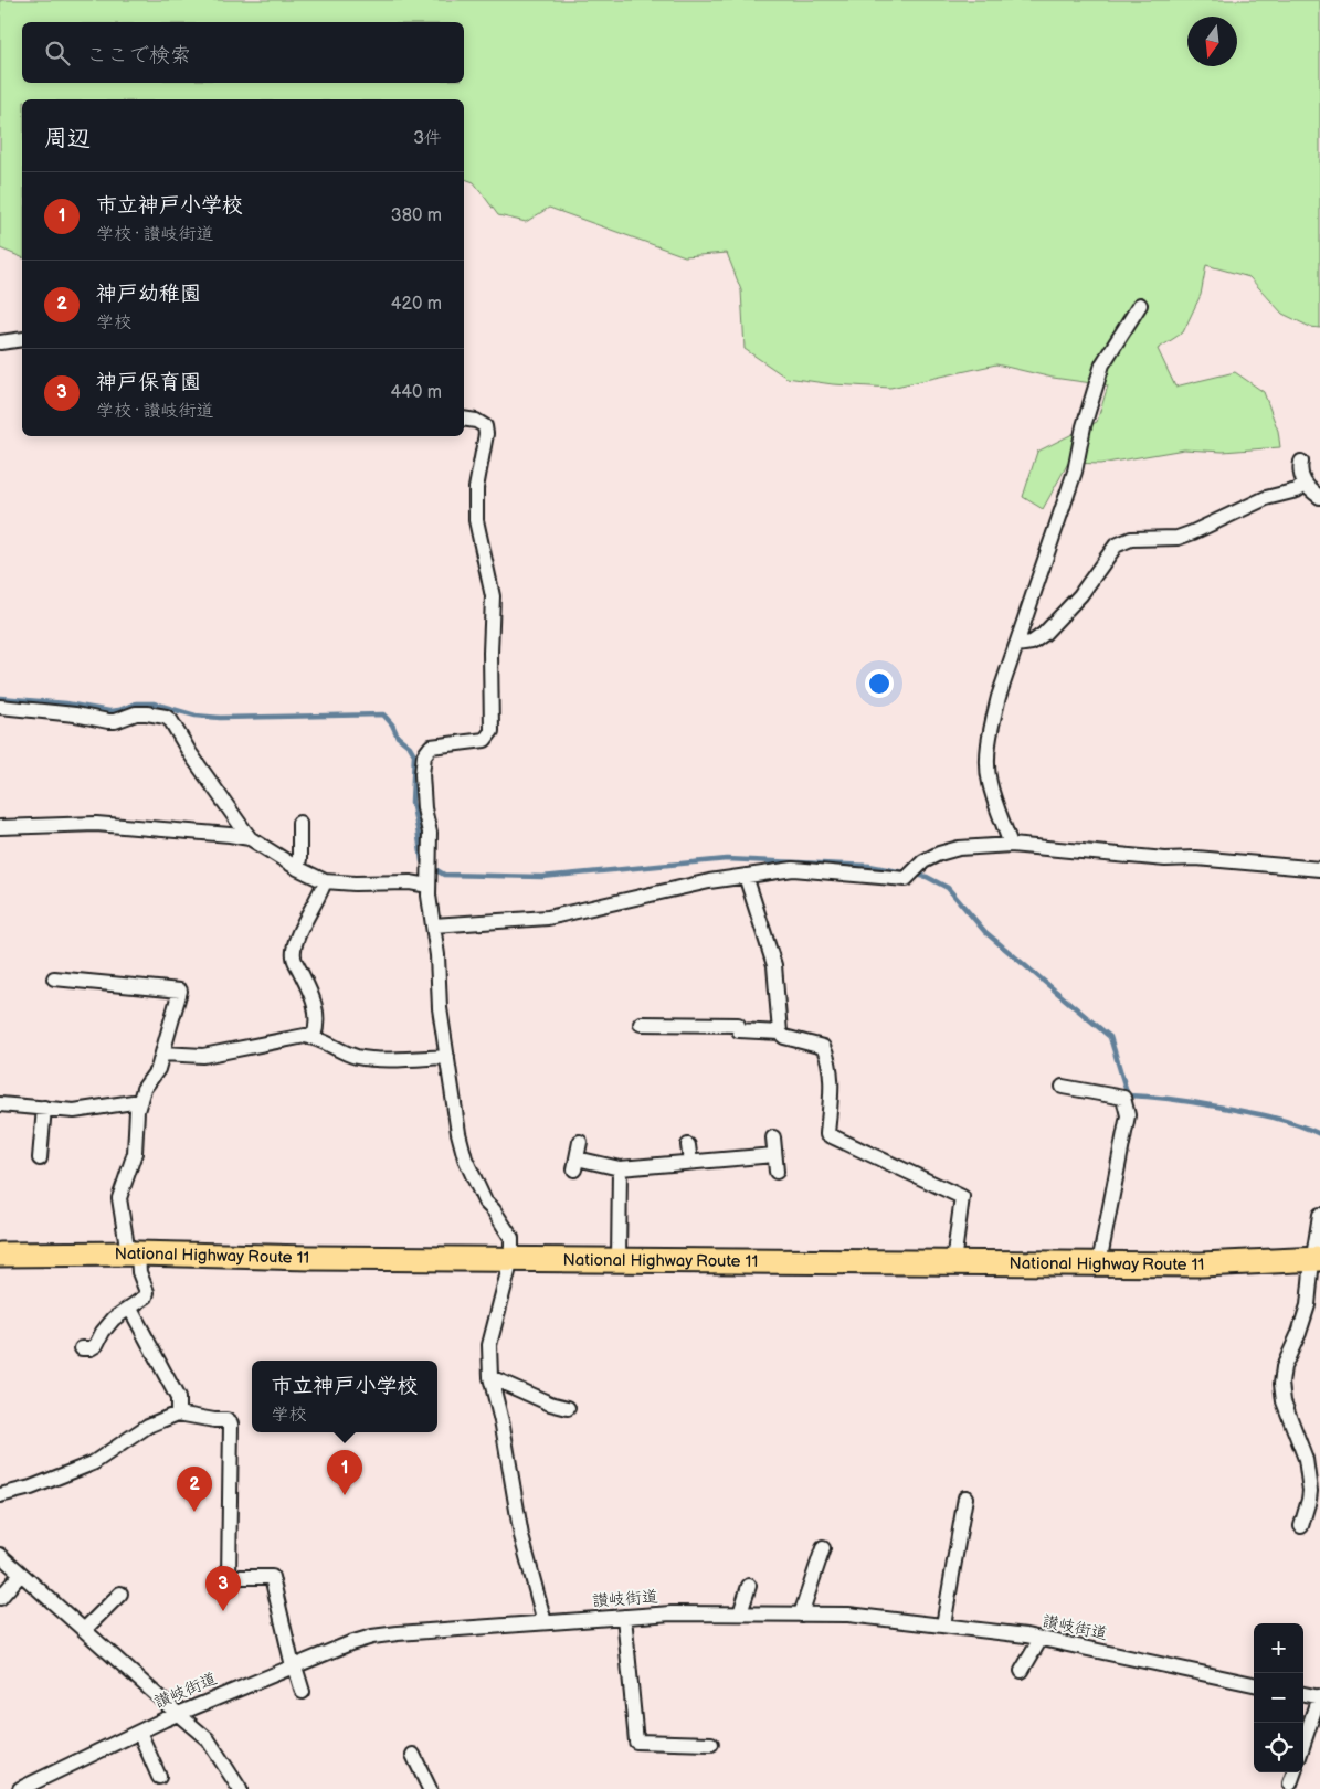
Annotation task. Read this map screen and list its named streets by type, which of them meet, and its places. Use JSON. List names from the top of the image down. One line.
{"streets":{"highway":["National Highway Route 11"],"street":["讃岐街道"]},"north":"bottom","page":{"search":"ここで検索","heading":["周辺","3件"],"list":[{"mark":"1","name":"市立神戸小学校","note":"学校 · 讃岐街道","value":"380 m"},{"mark":"2","name":"神戸幼稚園","note":"学校","value":"420 m"},{"mark":"3","name":"神戸保育園","note":"学校 · 讃岐街道","value":"440 m"}],"popup":["市立神戸小学校","学校"],"pins":["1","2","3"],"map_buttons":["+","−"]}}
